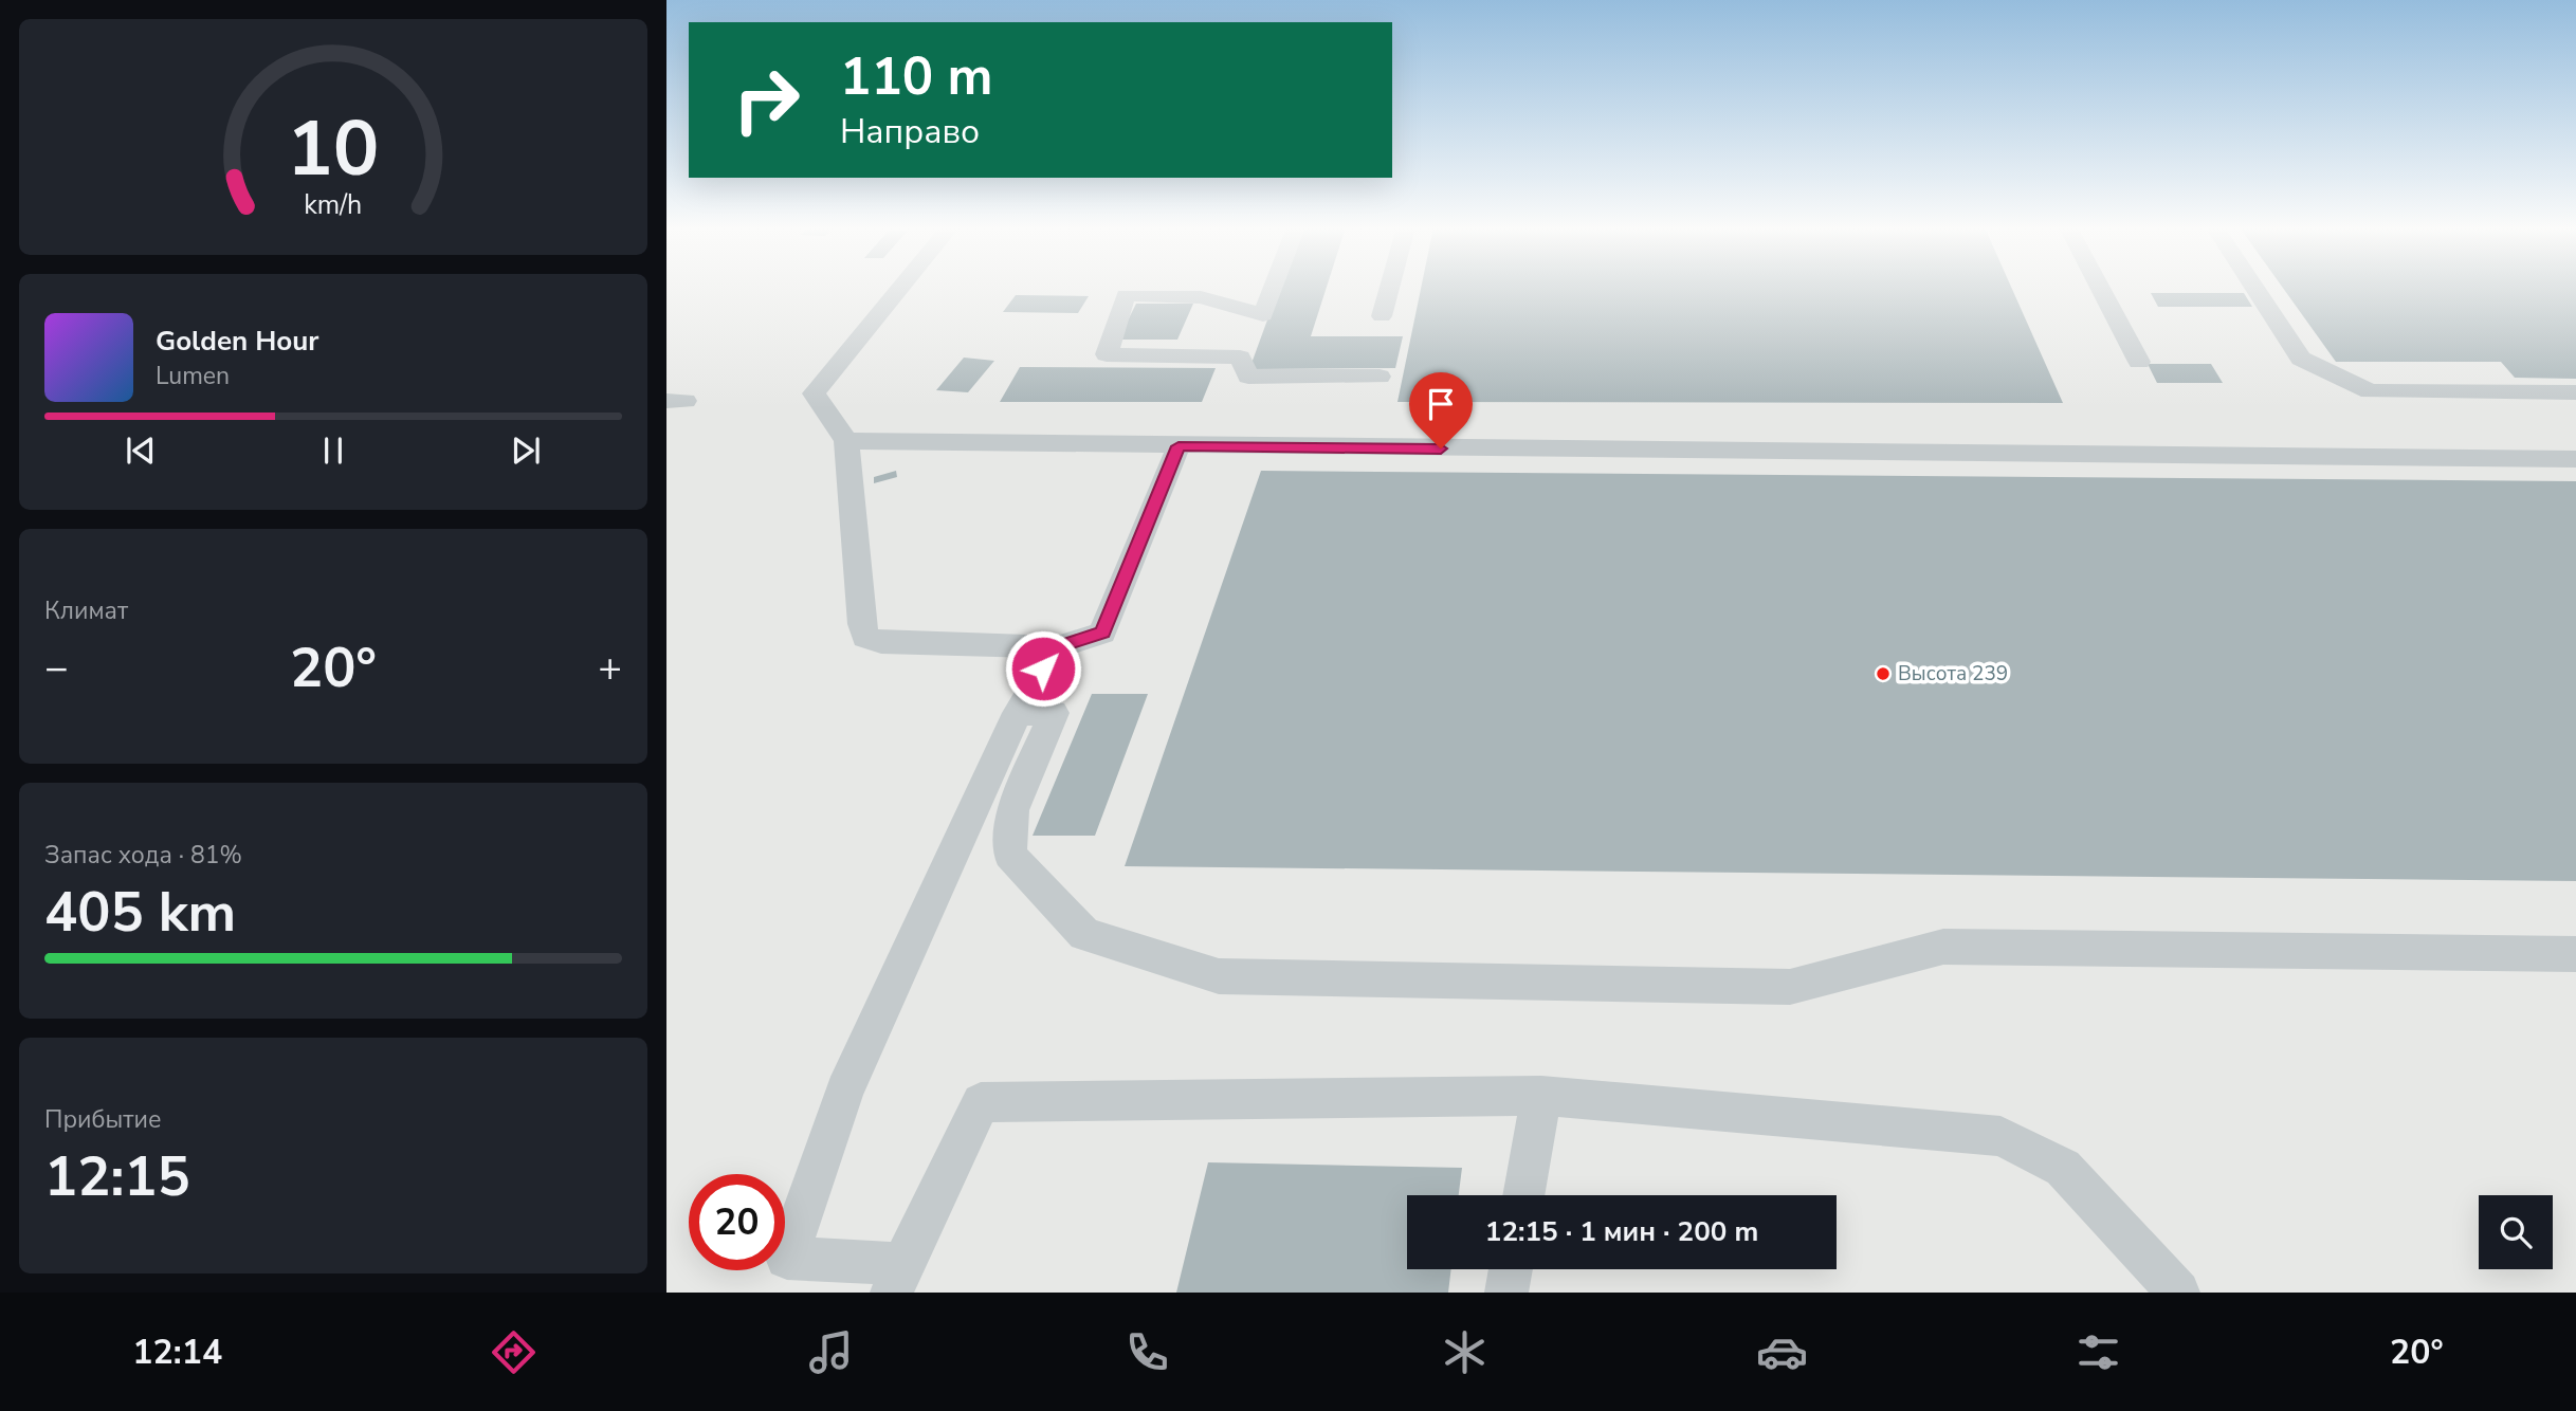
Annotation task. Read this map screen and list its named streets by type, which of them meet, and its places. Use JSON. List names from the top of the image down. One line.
{"places":["Высота 239"],"page":{"turn":["110 m","Направо"],"song":["Golden Hour","Lumen"],"tile":["Климат",["Запас хода · 81%","405 km"],["Прибытие","12:15"]],"heat":["−","20°","+"],"limit":"20","trip":"12:15 · 1 мин · 200 m","tabs":["12:14","20°"],"gauge":["10","km/h"]}}
